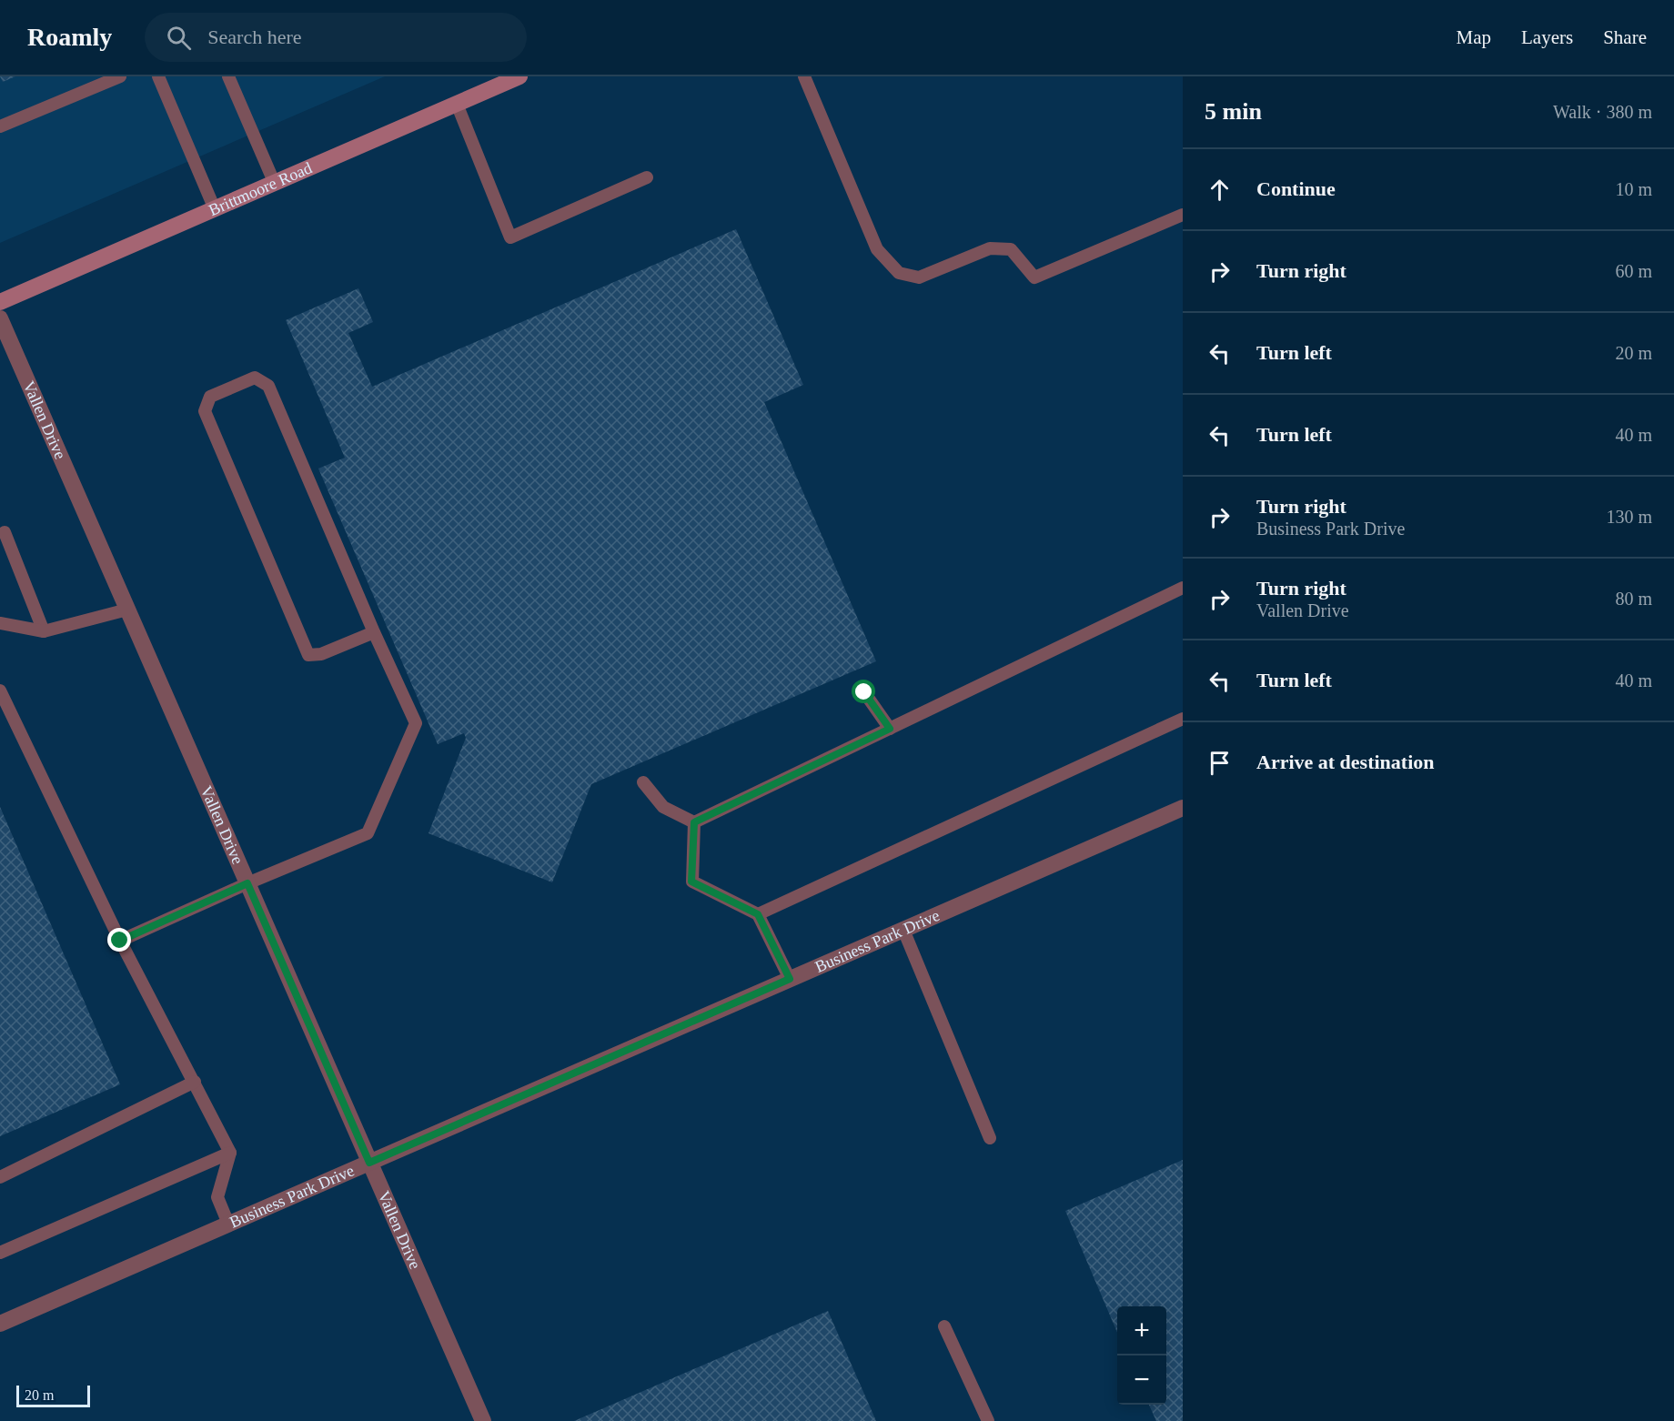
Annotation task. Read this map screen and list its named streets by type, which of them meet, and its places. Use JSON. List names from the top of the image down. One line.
{"streets":{"main road":["Brittmoore Road"],"street":["Vallen Drive","Business Park Drive"]},"crossings":[["Vallen Drive","Business Park Drive"]],"scale_bar":"20 m","page":{"header":"Roamly","search":"Search here","nav":["Map","Layers","Share"],"heading":["5 min","Walk · 380 m"],"list":[["Continue","10 m"],["Turn right","60 m"],["Turn left","20 m"],["Turn left","40 m"],["Turn right","Business Park Drive","130 m"],["Turn right","Vallen Drive","80 m"],["Turn left","40 m"],"Arrive at destination"],"map_buttons":["+","−"],"scale":"20 m"}}
